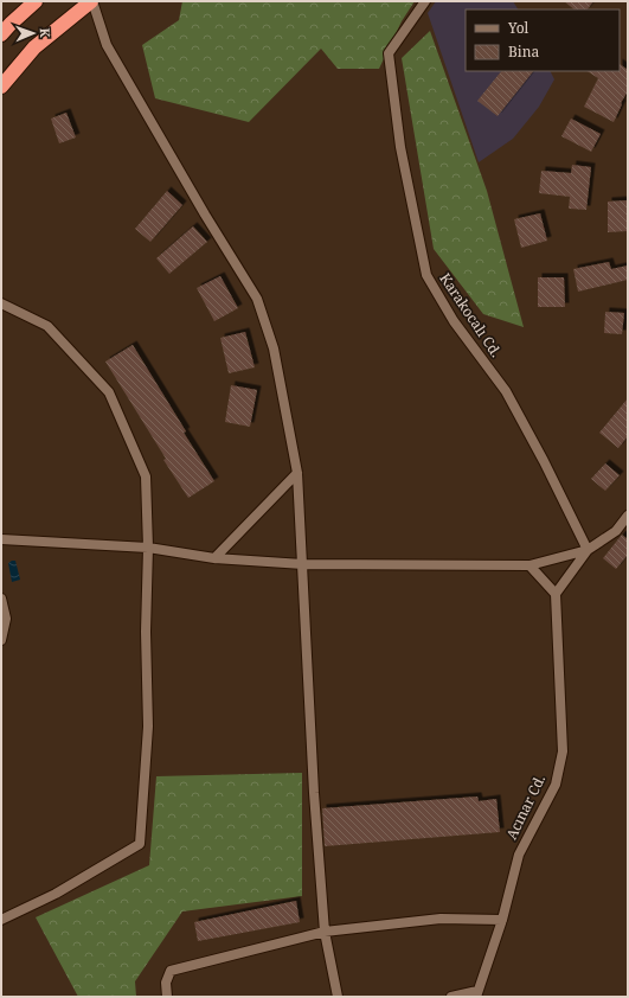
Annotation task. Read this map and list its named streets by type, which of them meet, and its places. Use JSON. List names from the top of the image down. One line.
{"streets":{"street":["Karakocalı Cd.","Acınar Cd."]},"legend":["Yol","Bina"],"north":"right"}
